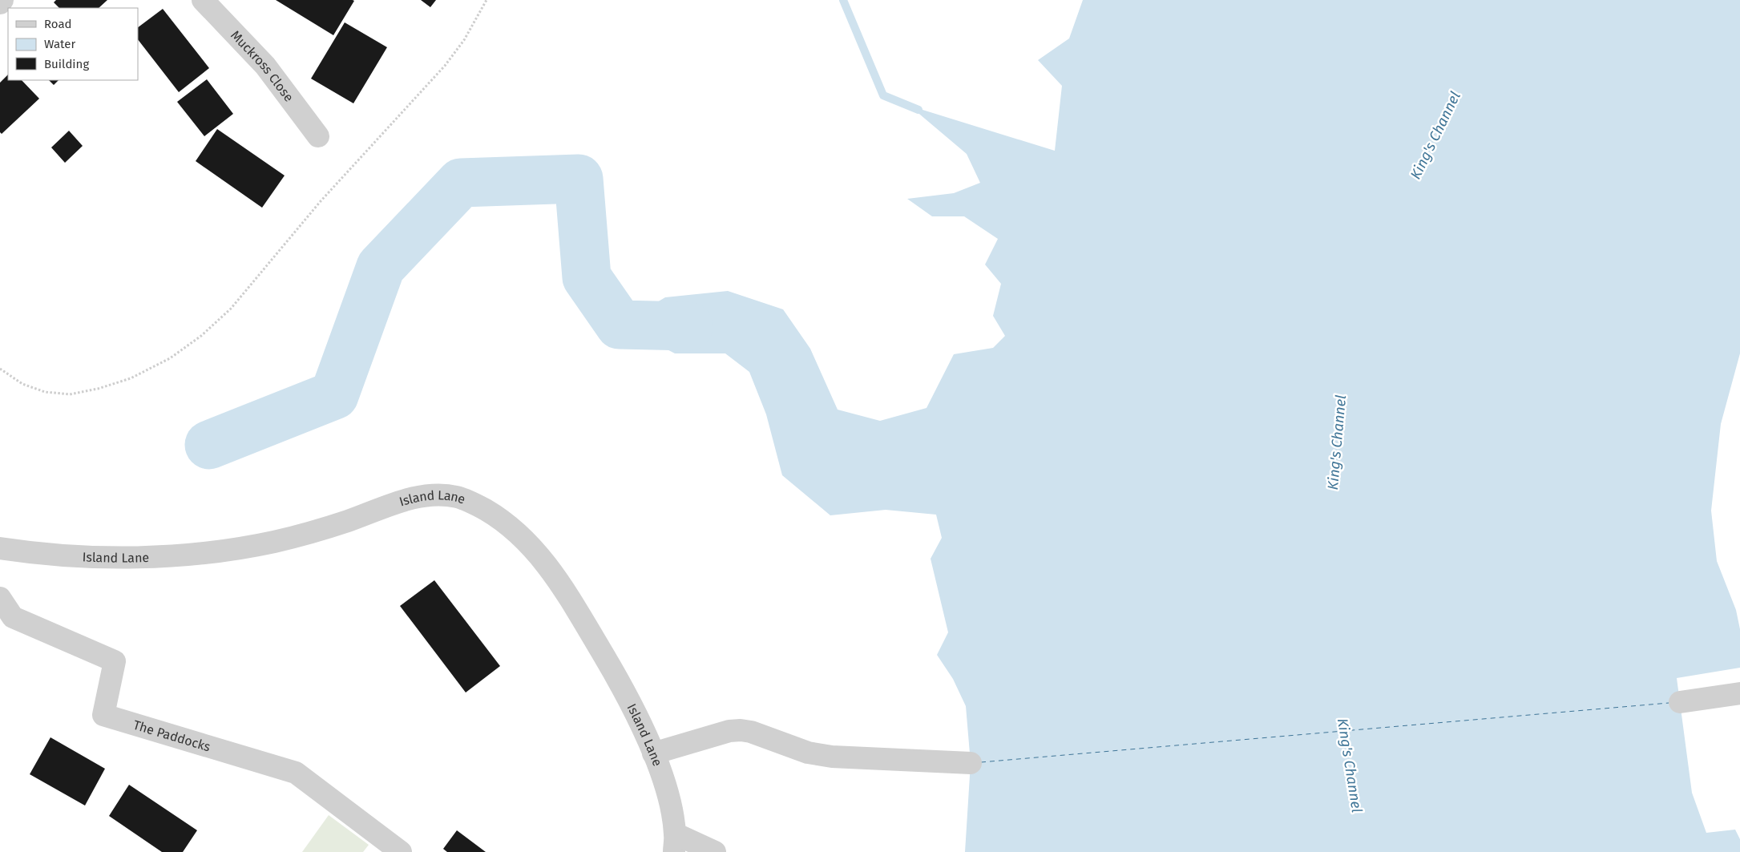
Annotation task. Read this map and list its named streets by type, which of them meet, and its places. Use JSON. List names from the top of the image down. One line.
{"streets":{"street":["Muckross Close","Island Lane","The Paddocks"]},"water":["King's Channel"],"legend":["Road","Water","Building"]}
